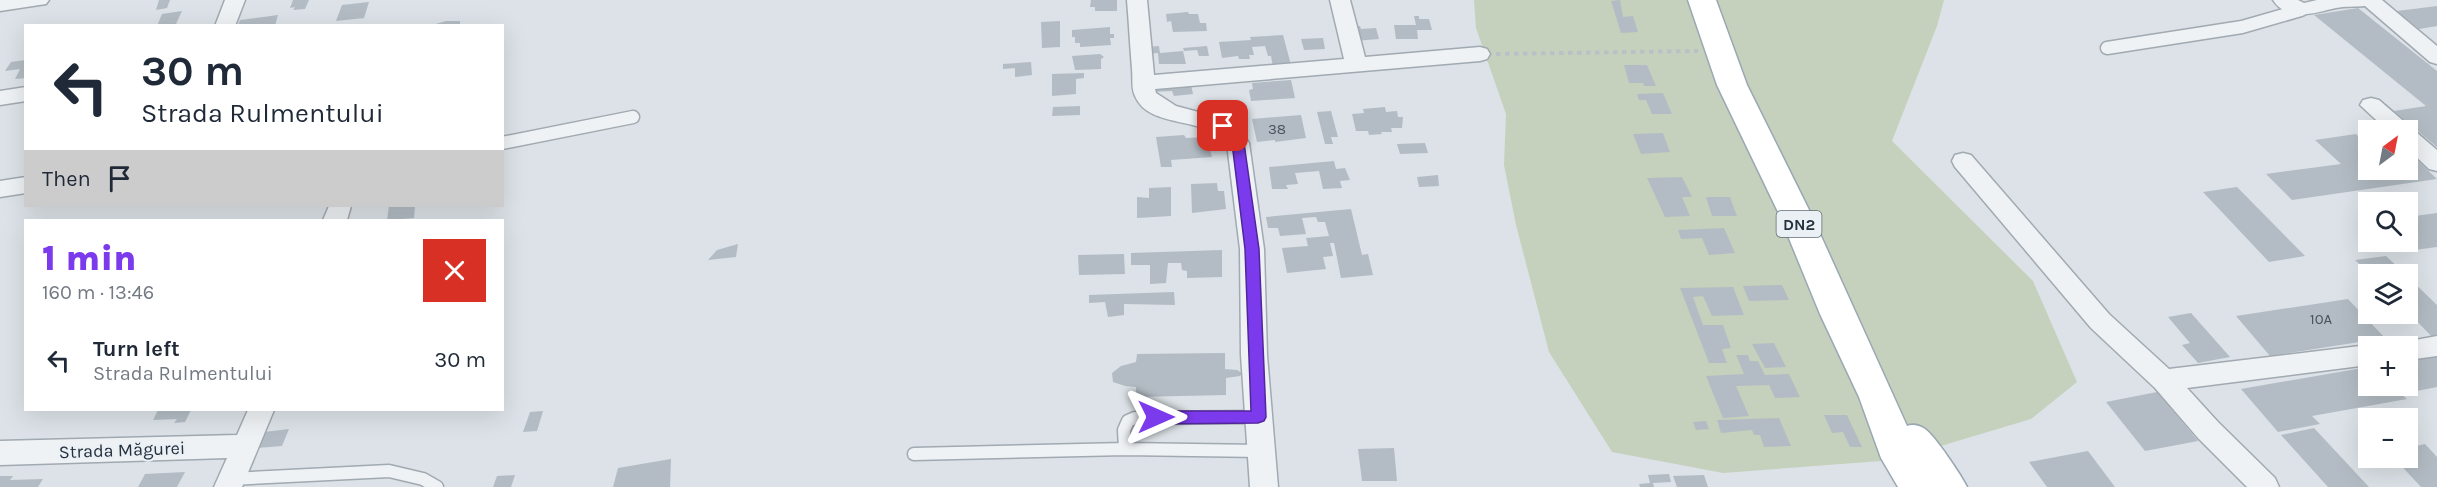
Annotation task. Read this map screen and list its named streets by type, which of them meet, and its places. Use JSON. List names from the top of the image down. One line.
{"streets":{"main road":["DN2"],"street":["Strada Măgurei"]},"house_numbers":["38","10A"],"north":"top right","page":{"turn":["30 m","Strada Rulmentului"],"map_buttons":["+","−"],"then":"Then","heading":["1 min","160 m · 13:46"],"list":[{"name":"Turn left","note":"Strada Rulmentului","value":"30 m"}]}}
